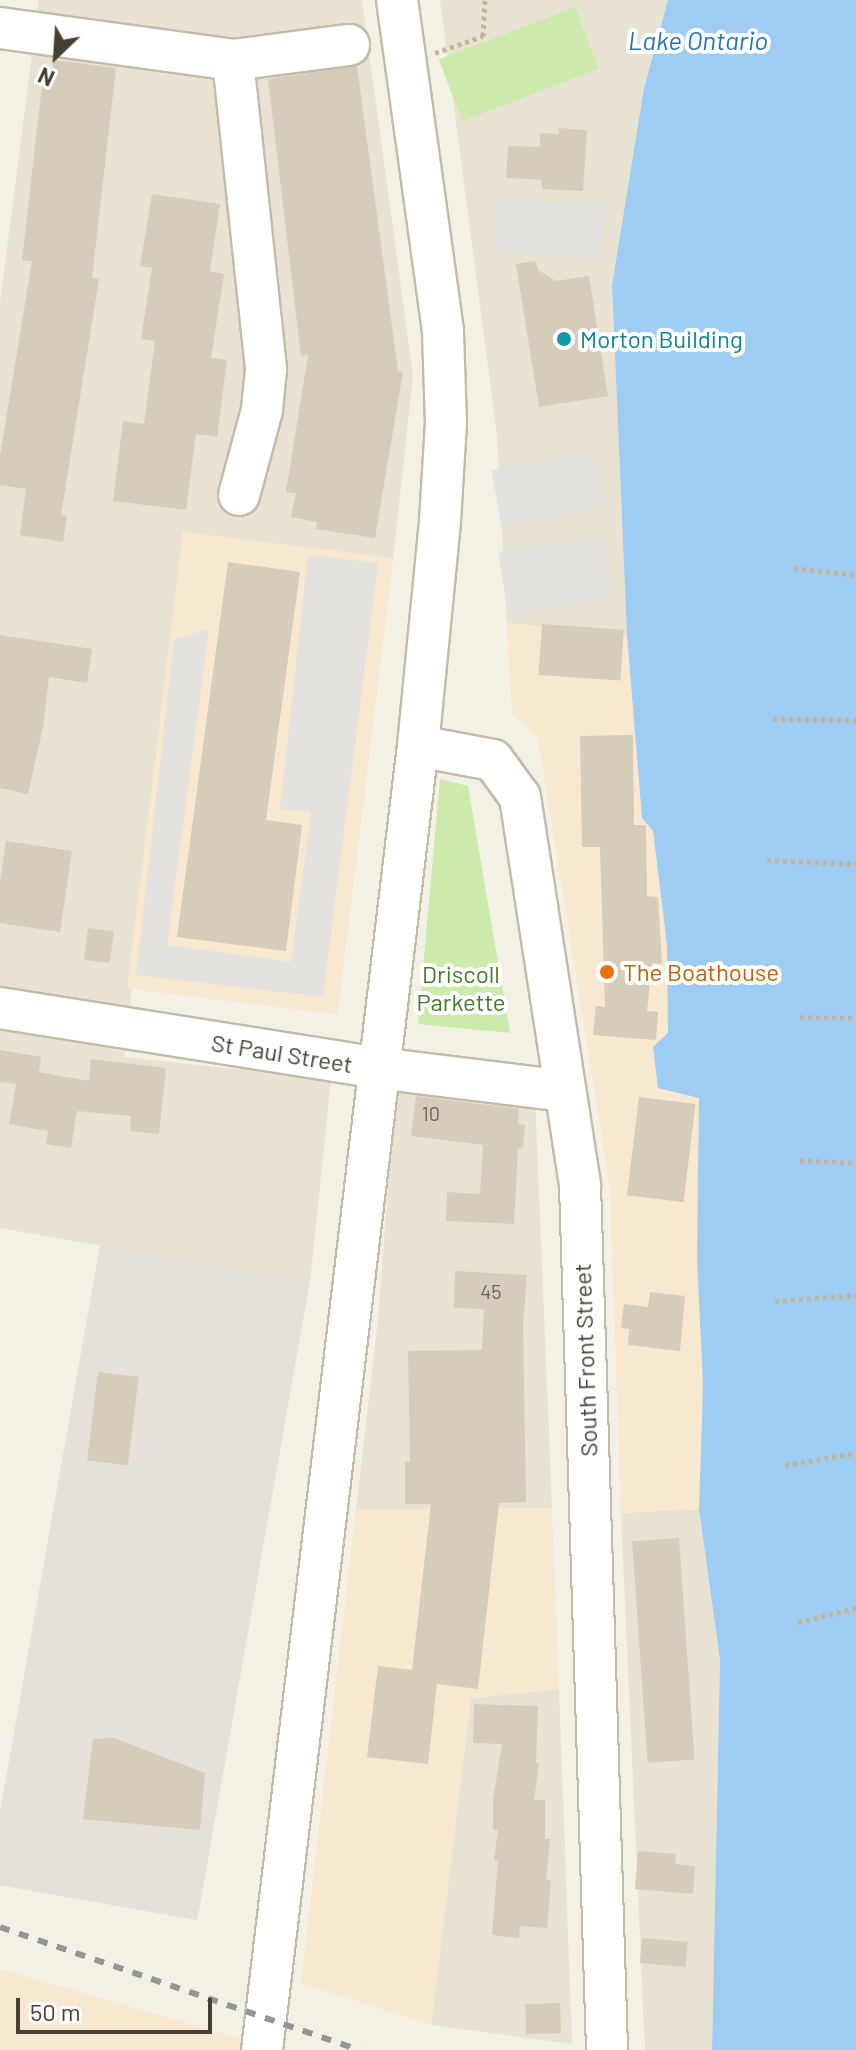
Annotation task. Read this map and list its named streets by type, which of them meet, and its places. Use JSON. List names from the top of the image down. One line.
{"streets":{"street":["St Paul Street","South Front Street"]},"crossings":[["St Paul Street","South Front Street"]],"water":["Lake Ontario"],"parks":["Driscoll Parkette"],"places":["Morton Building","The Boathouse"],"house_numbers":["10","45"],"scale_bar":"50 m","north":"bottom left"}
